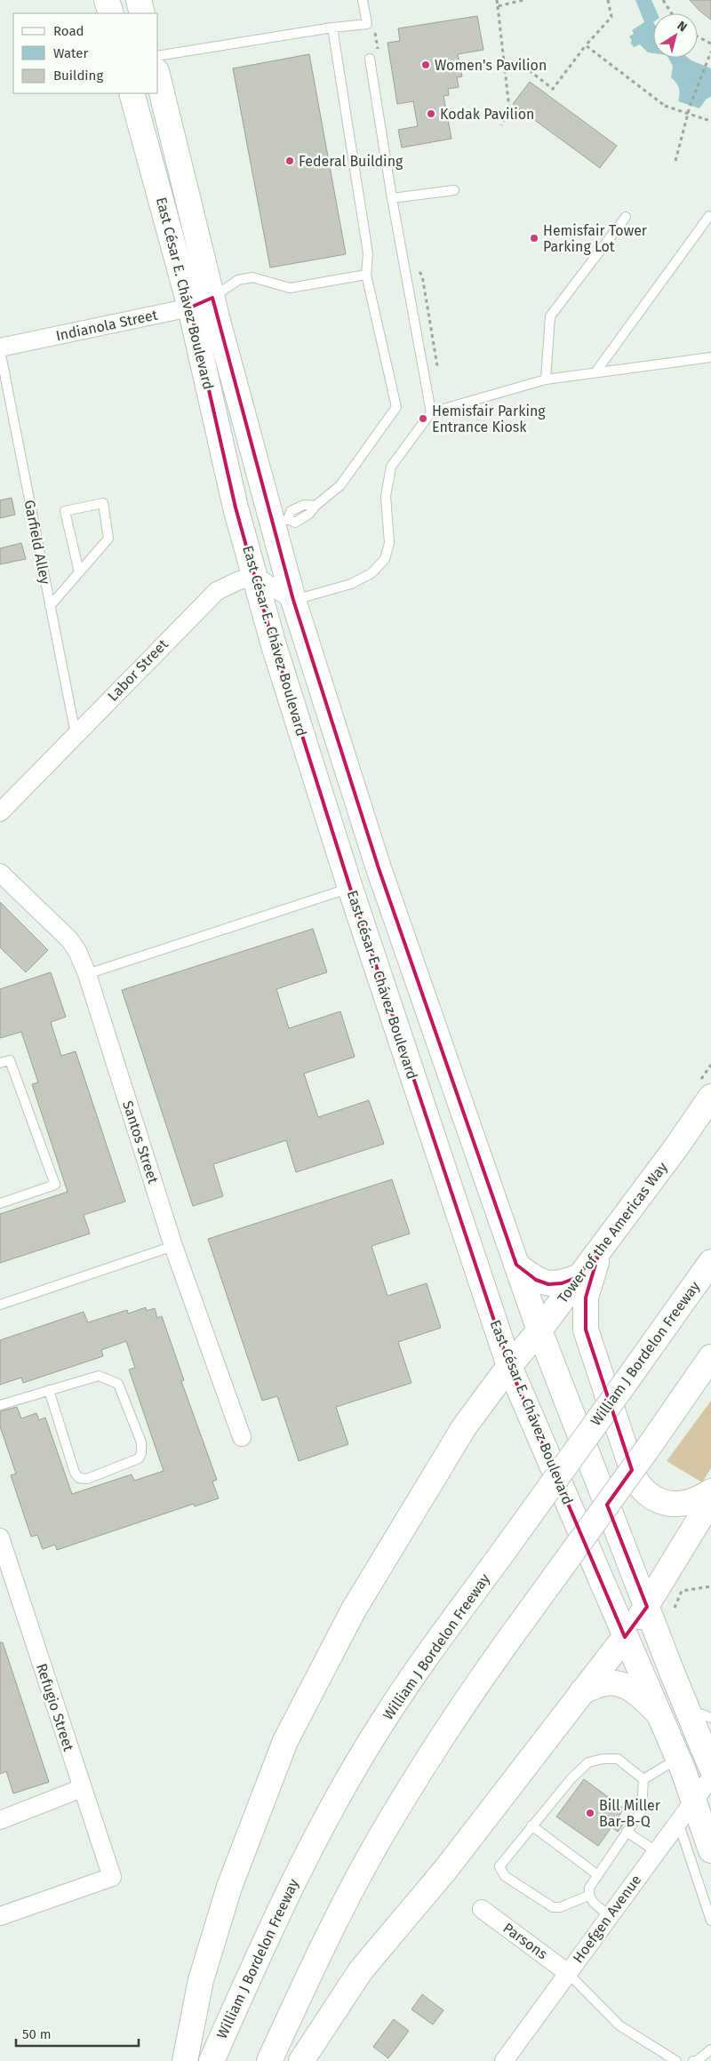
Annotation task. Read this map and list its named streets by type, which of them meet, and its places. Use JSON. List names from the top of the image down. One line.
{"streets":{"main road":["East César E. Chávez Boulevard","Tower of the Americas Way","William J Bordelon Freeway"],"street":["Indianola Street","Labor Street","Santos Street","Refugio Street","Hoefgen Avenue","Parsons"],"lane":["Garfield Alley"]},"crossings":[["East César E. Chávez Boulevard","Indianola Street"],["East César E. Chávez Boulevard","Labor Street"],["East César E. Chávez Boulevard","Tower of the Americas Way"],["East César E. Chávez Boulevard","Hoefgen Avenue"],["Indianola Street","Garfield Alley"],["Garfield Alley","Labor Street"],["Hoefgen Avenue","Parsons"]],"places":["Women's Pavilion","Kodak Pavilion","Federal Building","Hemisfair Tower Parking Lot","Hemisfair Parking Entrance Kiosk","Bill Miller Bar-B-Q"],"legend":["Road","Water","Building"],"scale_bar":"50 m","north":"top right"}
